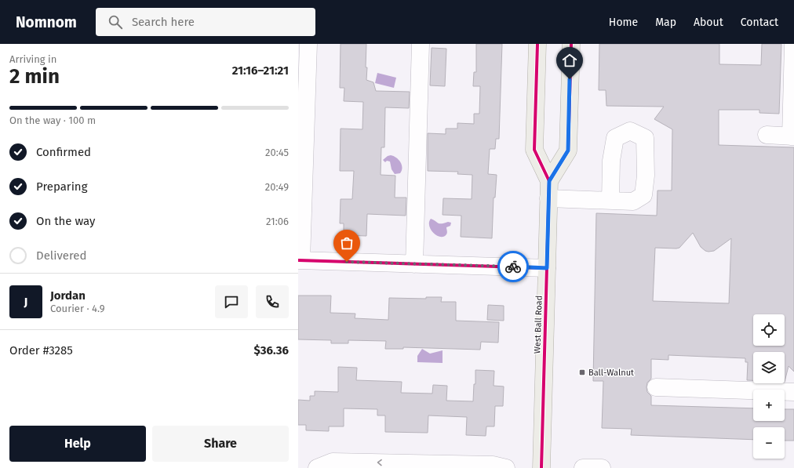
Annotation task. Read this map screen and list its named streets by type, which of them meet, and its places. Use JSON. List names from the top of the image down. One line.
{"streets":{"main road":["West Ball Road"]},"places":{"transit":["Ball-Walnut"]},"page":{"header":"Nomnom","search":"Search here","nav":["Home","Map","About","Contact"],"heading":["2 min","Arriving in","21:16–21:21"],"panel":["Jordan","Courier · 4.9","Order #3285","$36.36"],"bar":"On the way · 100 m","list":[["Confirmed","20:45"],["Preparing","20:49"],["On the way","21:06"],"Delivered"],"round":"J","map_buttons":["+","−"],"buttons":["Help","Share"]}}
